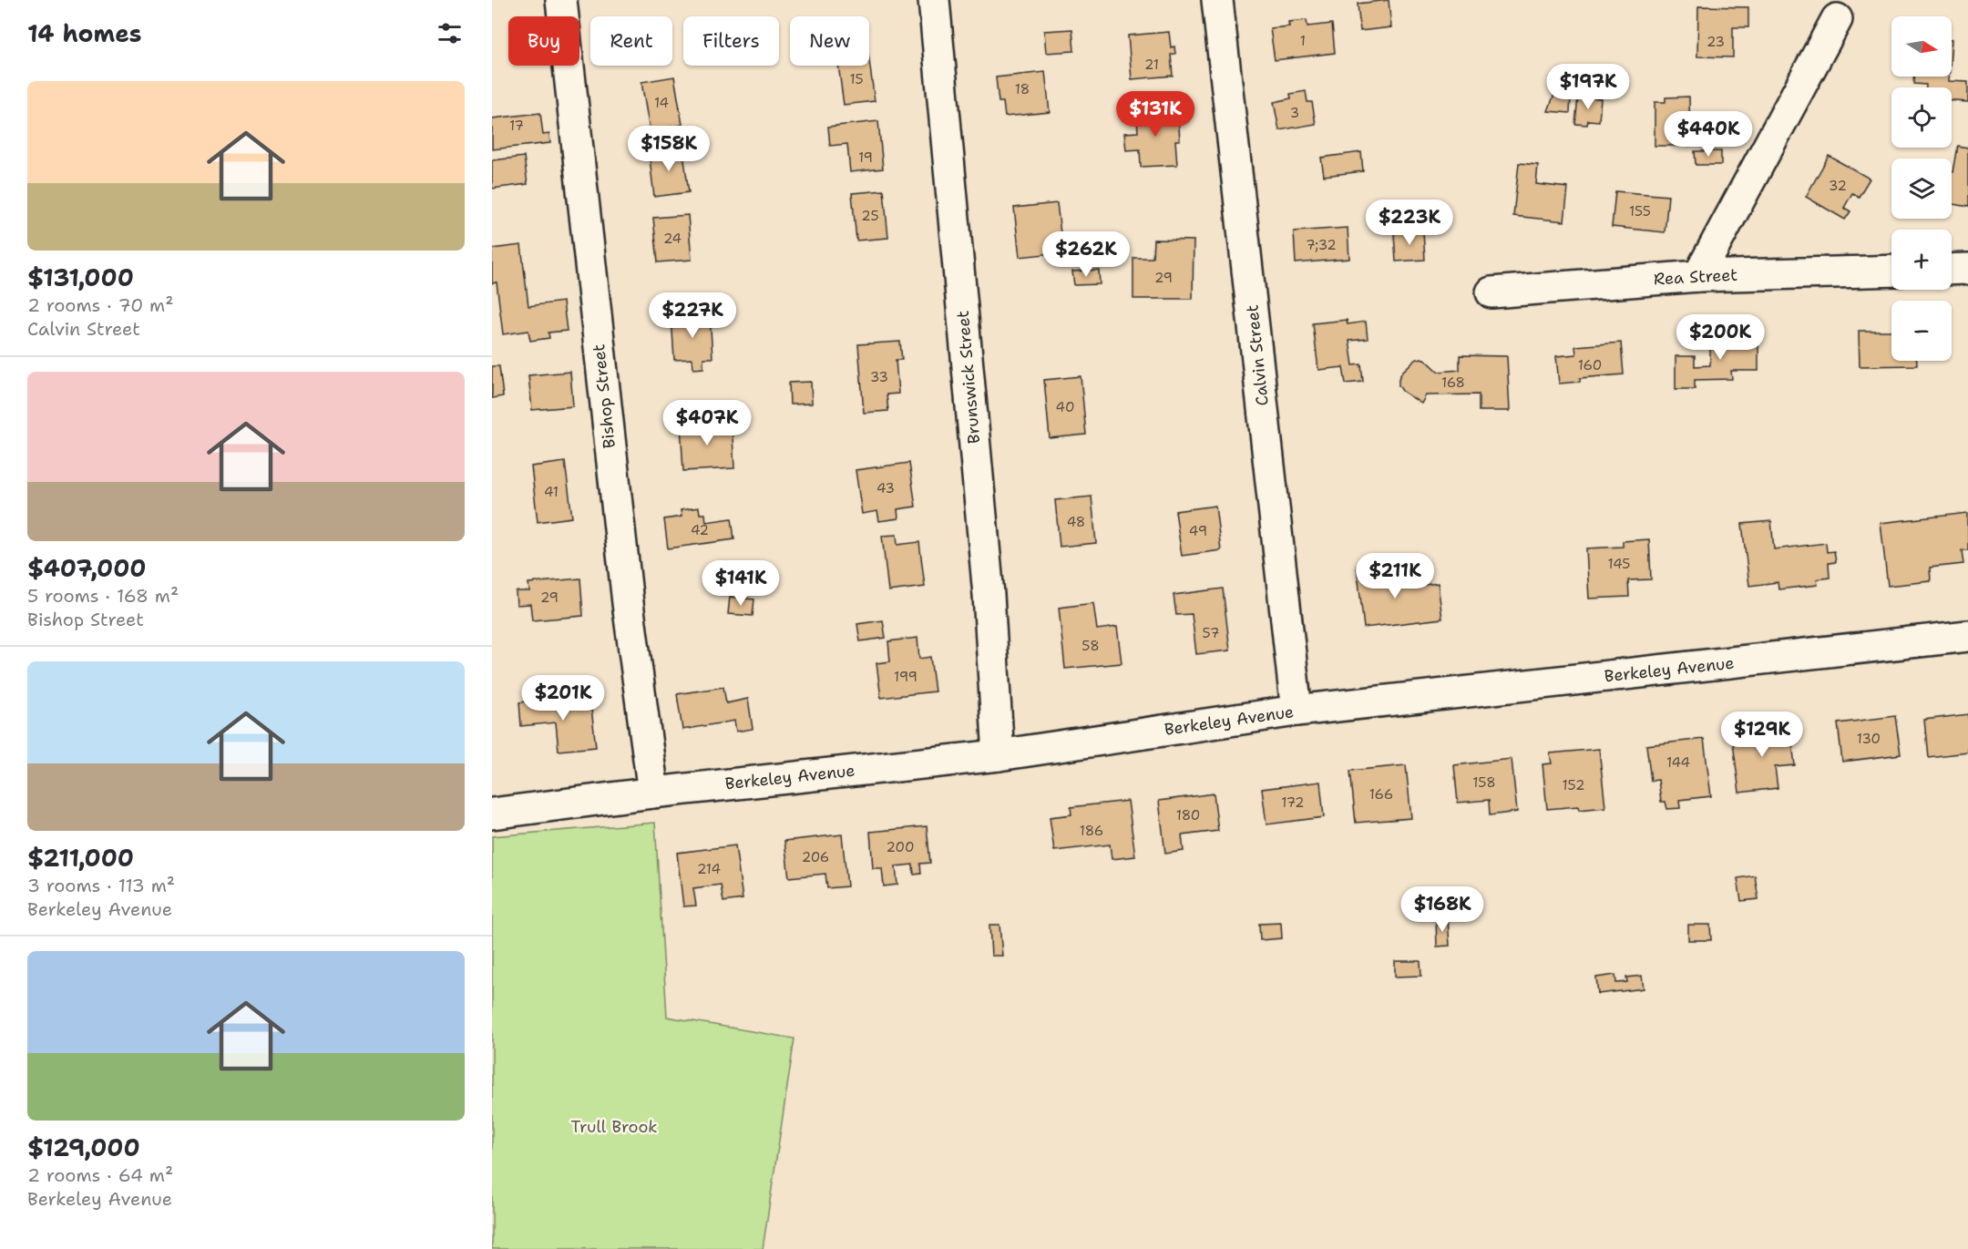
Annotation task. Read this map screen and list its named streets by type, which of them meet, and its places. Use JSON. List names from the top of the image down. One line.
{"streets":{"street":["Rea Street","Calvin Street","Brunswick Street","Bishop Street","Berkeley Avenue"]},"crossings":[["Calvin Street","Berkeley Avenue"],["Brunswick Street","Berkeley Avenue"],["Bishop Street","Berkeley Avenue"]],"parks":["Trull Brook"],"house_numbers":["1","23","21","15","18","14","3","17","19","32","155","25","24","7;32","29","160","33","168","40","43","41","48","42","49","145","29","57","58","199","130","144","158","152","166","172","180","186","200","206","214"],"north":"right","page":{"heading":"14 homes","map_buttons":["+","−"],"chip":["Buy","Rent","Filters","New"],"price":["$197K","$131K","$440K","$158K","$223K","$262K","$227K","$200K","$407K","$211K","$141K","$201K","$129K","$168K"],"list":[{"name":"$131,000","note":"2 rooms · 70 m² · Calvin Street"},{"name":"$407,000","note":"5 rooms · 168 m² · Bishop Street"},{"name":"$211,000","note":"3 rooms · 113 m² · Berkeley Avenue"},{"name":"$129,000","note":"2 rooms · 64 m² · Berkeley Avenue"}]}}
